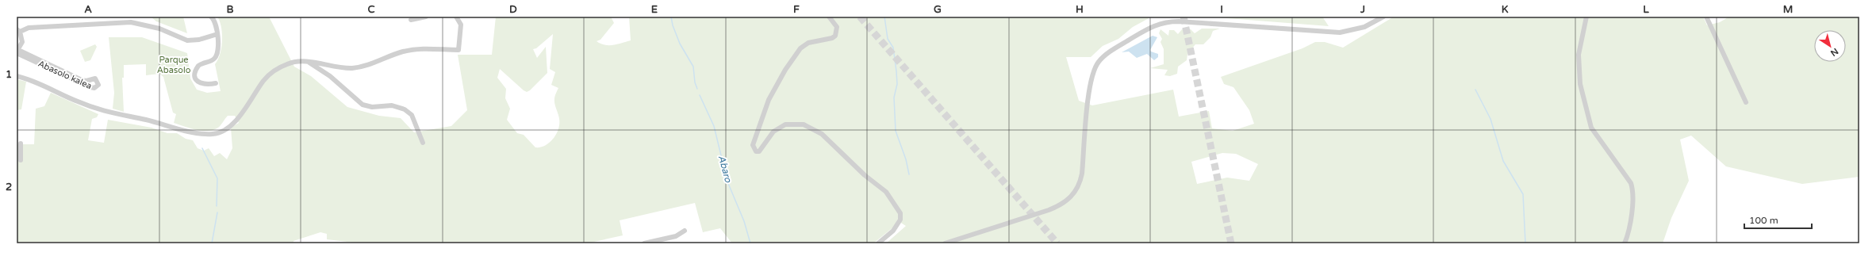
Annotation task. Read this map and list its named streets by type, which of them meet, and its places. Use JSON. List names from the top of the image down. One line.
{"streets":{"street":["Abasolo kalea"]},"water":["Abaro"],"parks":["Parque Abasolo"],"scale_bar":"100 m","north":"bottom right","grid":{"columns":["A","B","C","D","E","F","G","H","I","J","K","L","M"],"rows":["1","2"]}}
